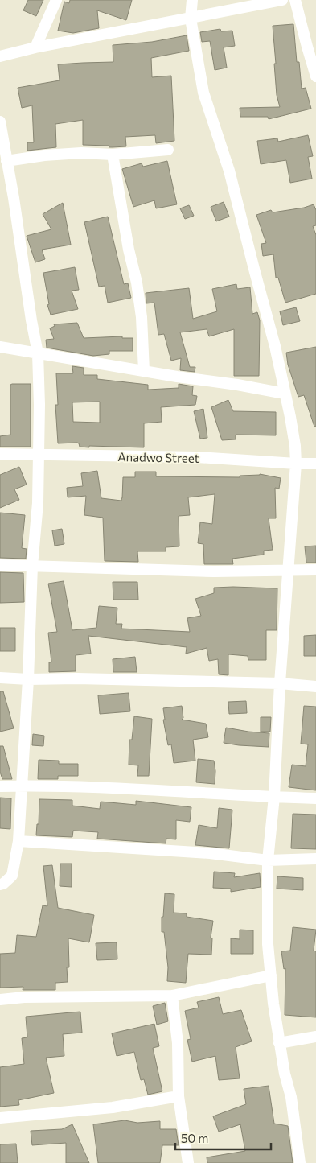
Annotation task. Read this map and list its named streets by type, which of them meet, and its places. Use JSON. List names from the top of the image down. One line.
{"streets":{"street":["Anadwo Street"]},"scale_bar":"50 m"}
